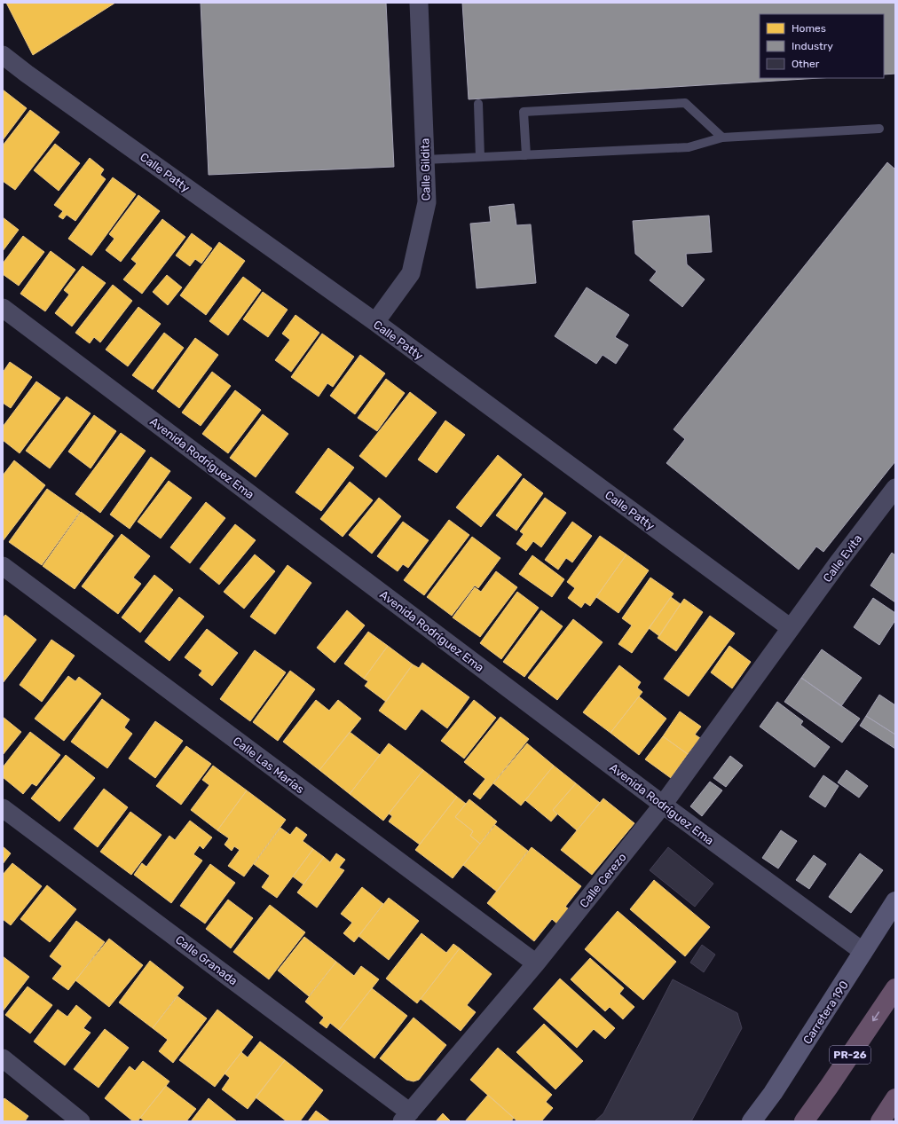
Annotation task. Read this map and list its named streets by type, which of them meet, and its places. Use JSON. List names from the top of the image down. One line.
{"streets":{"highway":["PR-26"],"street":["Calle Gildita","Calle Patty","Avenida Rodríguez Ema","Calle Evita","Calle Las Marías","Calle Cerezo","Calle Granada","Carretera 190"]},"crossings":[["Calle Gildita","Calle Patty"],["Calle Patty","Calle Evita"],["Calle Patty","Calle Cerezo"],["Avenida Rodríguez Ema","Calle Cerezo"],["Avenida Rodríguez Ema","Carretera 190"],["Calle Evita","Calle Cerezo"],["Calle Las Marías","Calle Cerezo"],["Calle Cerezo","Calle Granada"]],"legend":["Homes","Industry","Other"]}
